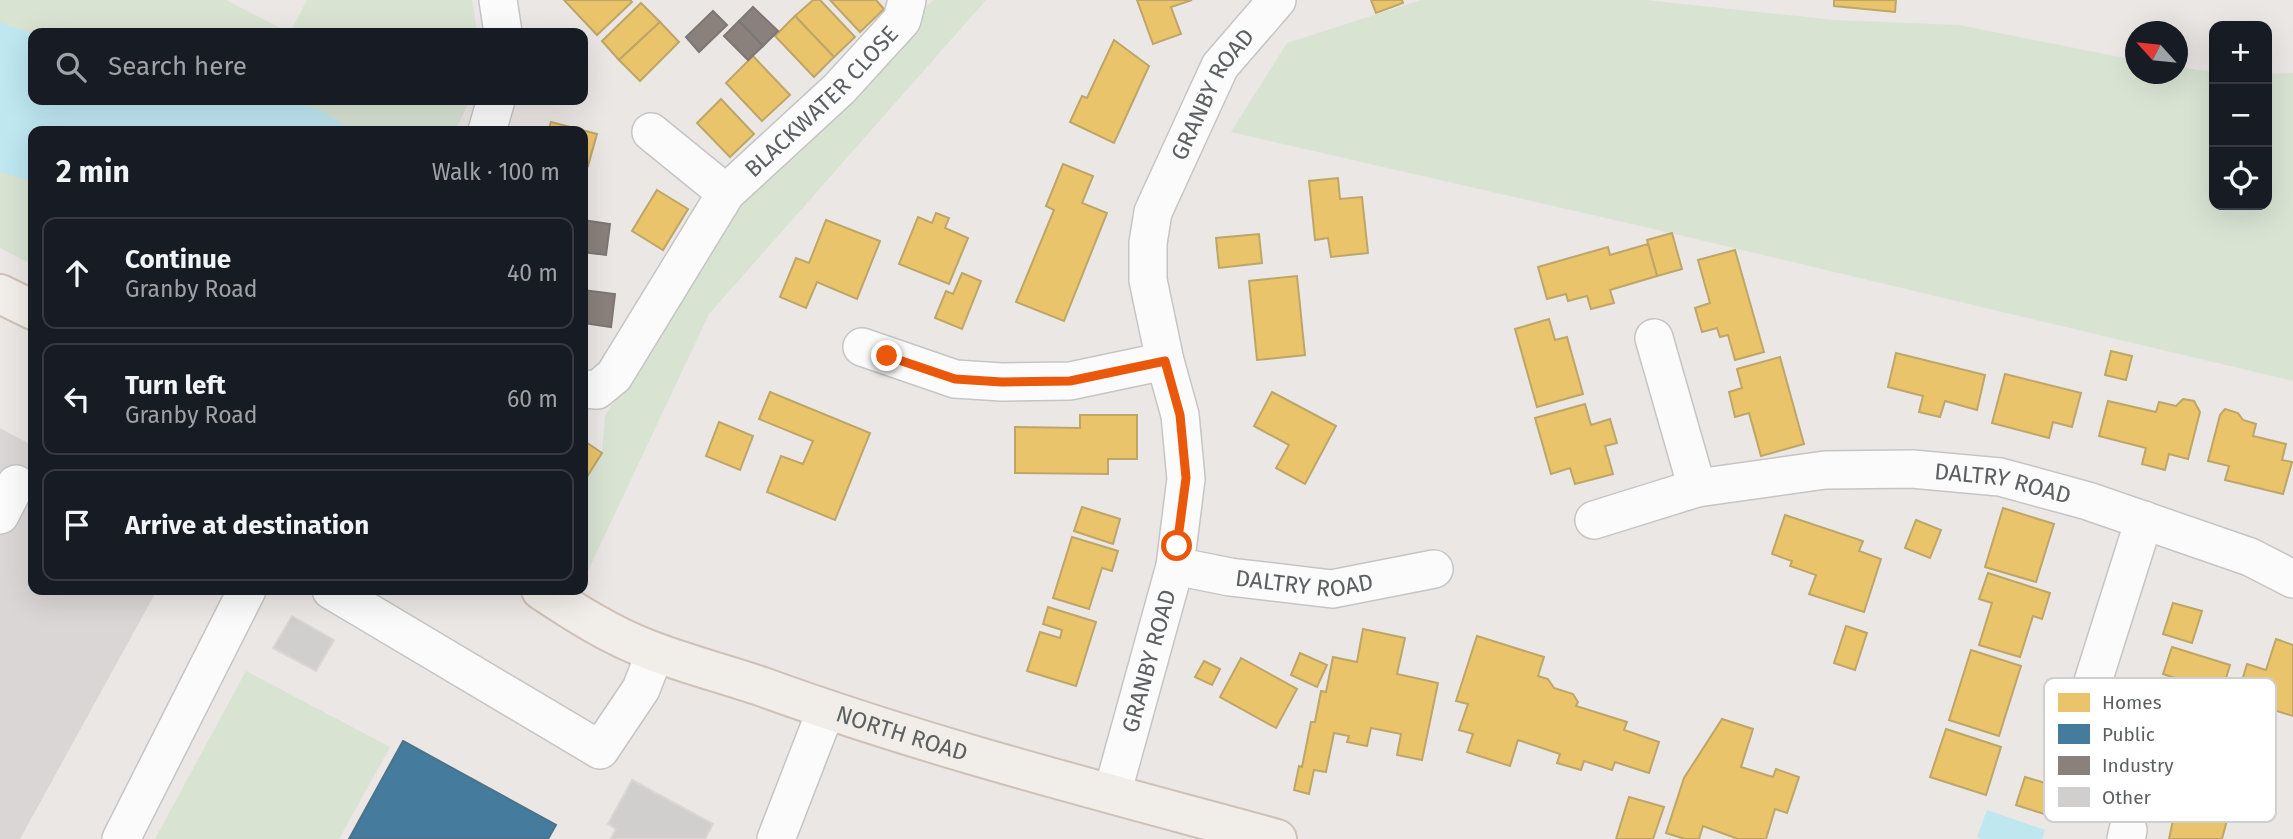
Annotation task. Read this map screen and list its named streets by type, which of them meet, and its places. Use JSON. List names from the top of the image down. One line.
{"streets":{"main road":["NORTH ROAD"],"street":["GRANBY ROAD","BLACKWATER CLOSE","DALTRY ROAD"]},"crossings":[["GRANBY ROAD","DALTRY ROAD"],["GRANBY ROAD","NORTH ROAD"]],"legend":["Homes","Public","Industry","Other"],"north":"top left","page":{"map_buttons":["+","−"],"search":"Search here","heading":["2 min","Walk · 100 m"],"list":[["Continue","Granby Road","40 m"],["Turn left","Granby Road","60 m"],"Arrive at destination"]}}
